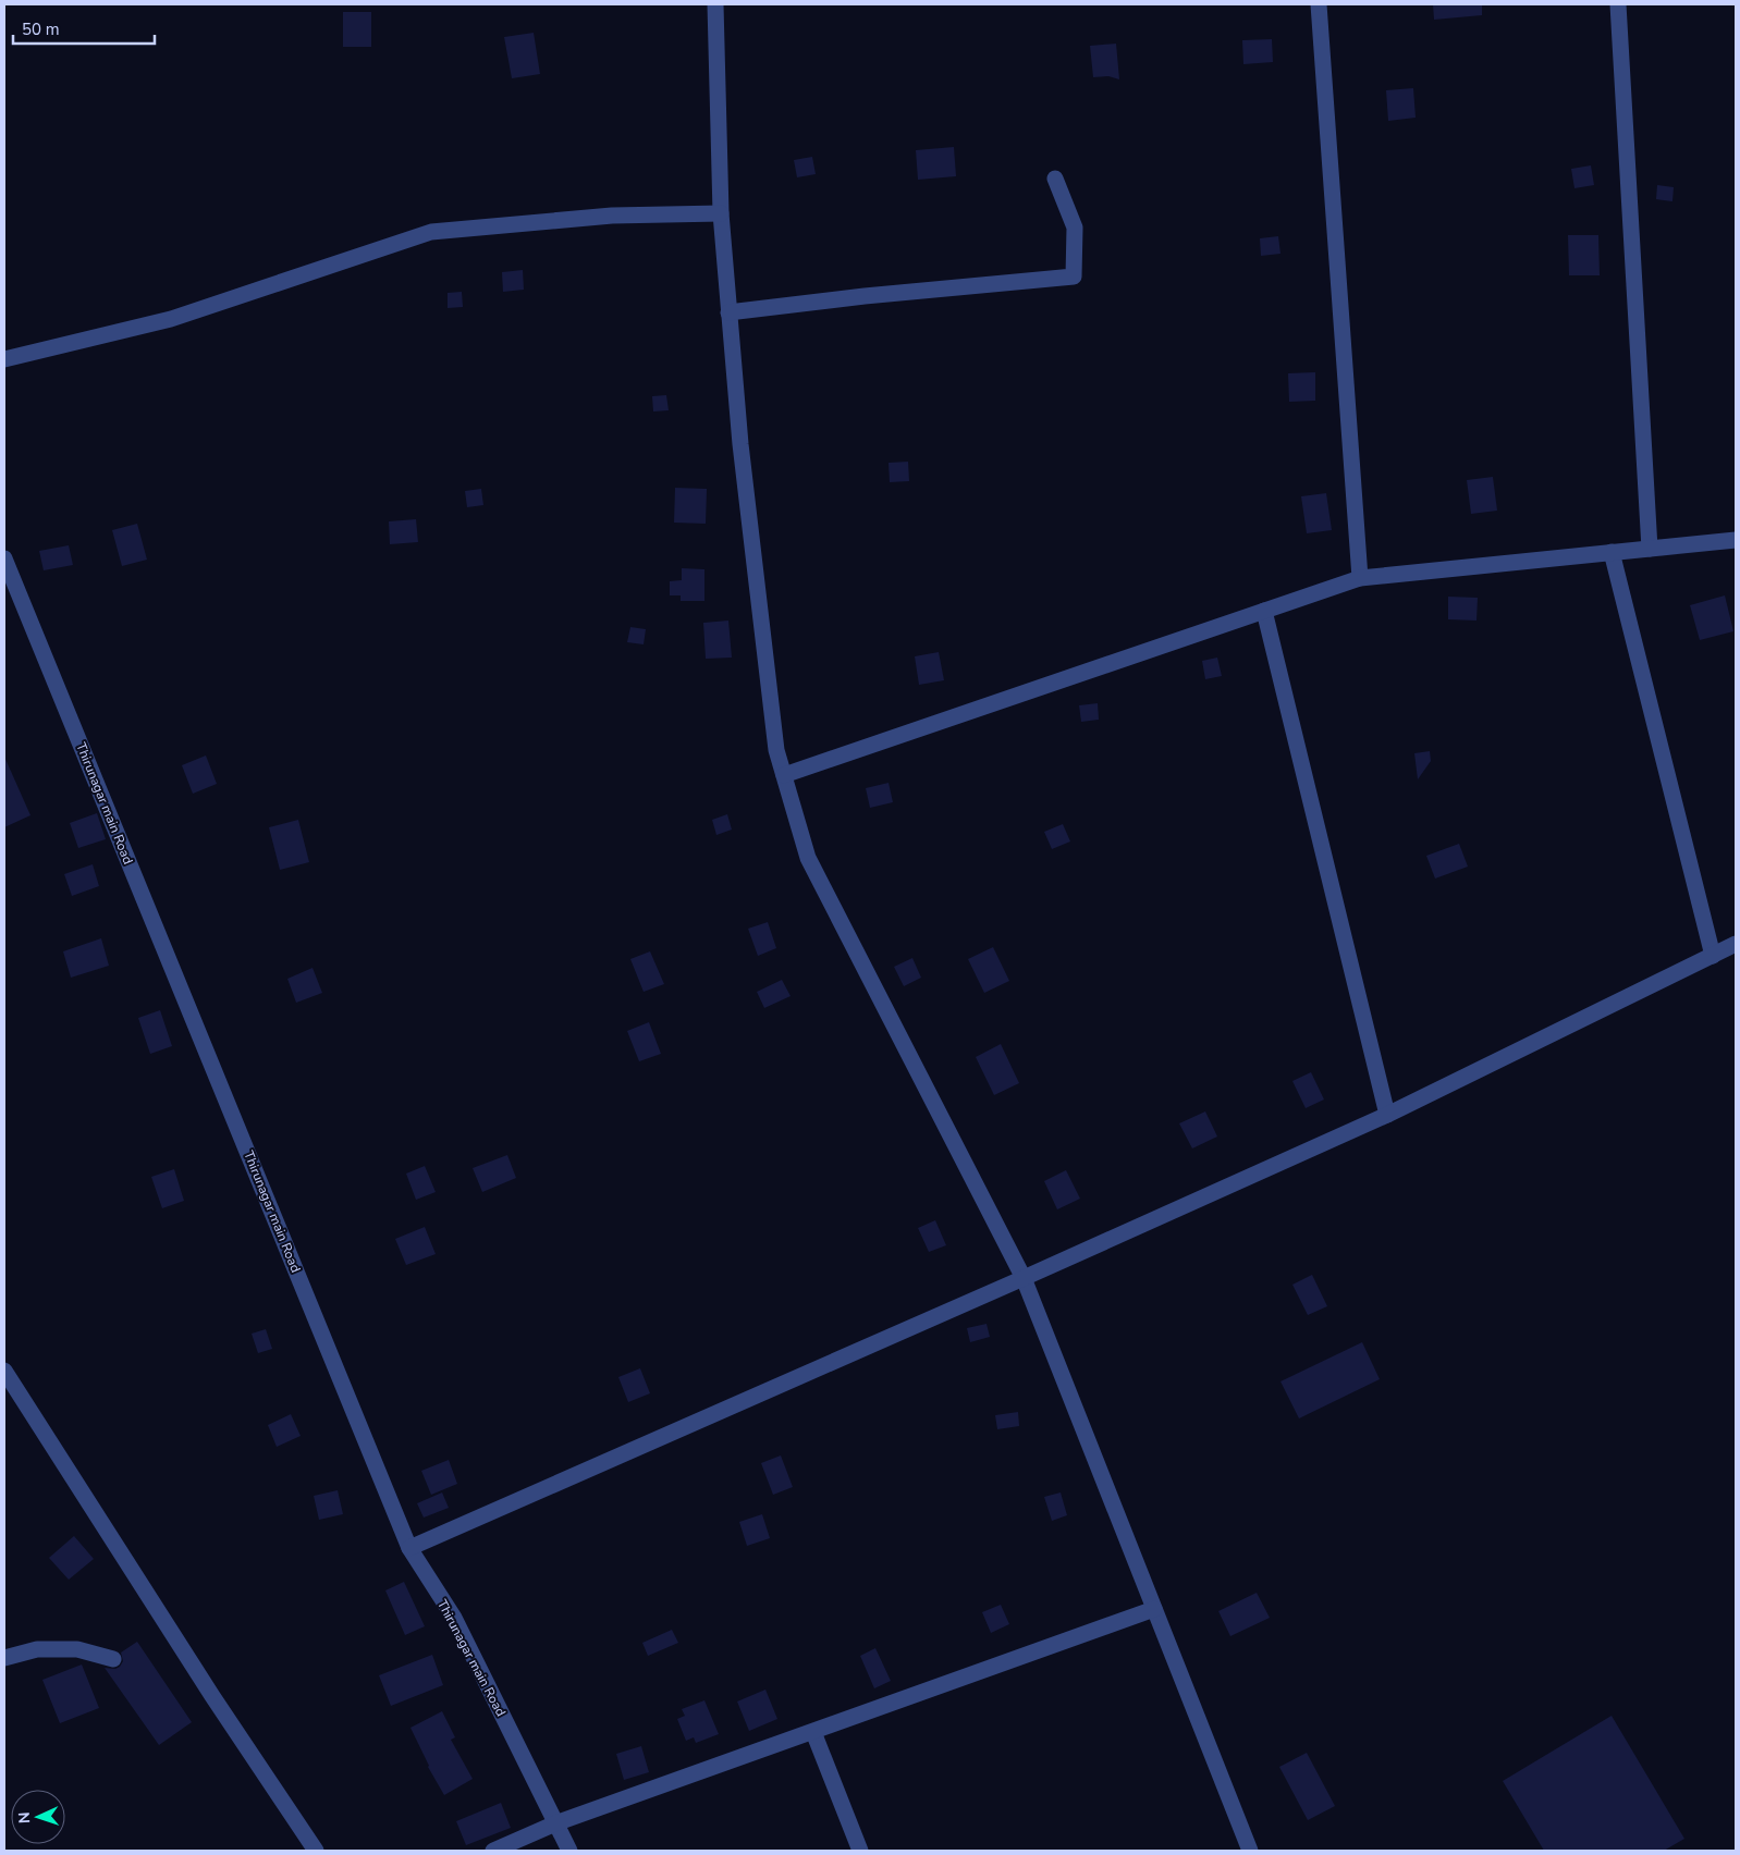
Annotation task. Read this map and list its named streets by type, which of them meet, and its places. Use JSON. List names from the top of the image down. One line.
{"streets":{"street":["Thirunagar main Road"]},"scale_bar":"50 m","north":"left"}
